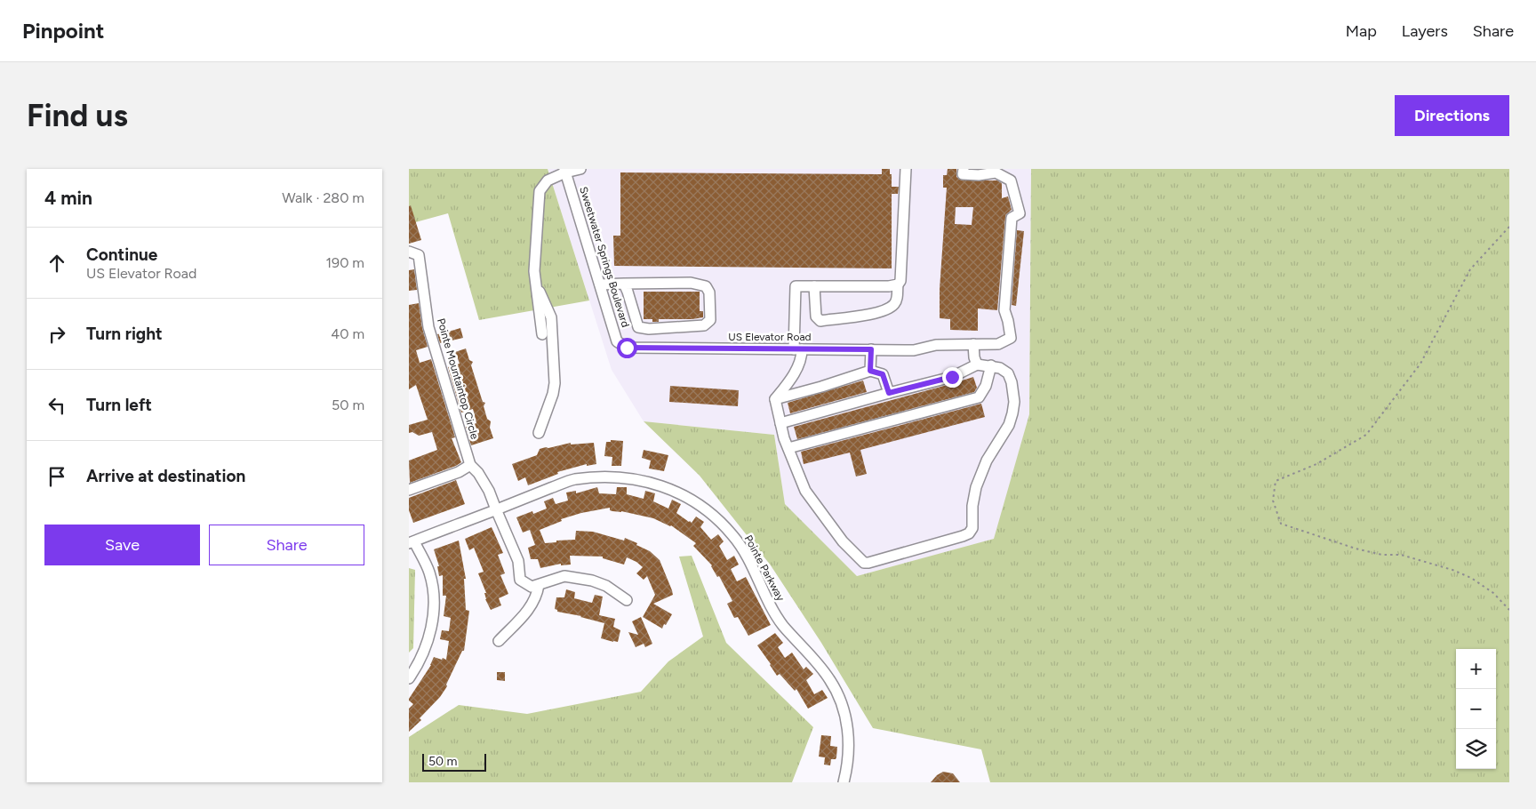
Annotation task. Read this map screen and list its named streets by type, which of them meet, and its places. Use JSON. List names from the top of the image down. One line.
{"streets":{"street":["Sweetwater Springs Boulevard","US Elevator Road","Pointe Mountaintop Circle","Pointe Parkway"]},"crossings":[["Sweetwater Springs Boulevard","US Elevator Road"],["Pointe Mountaintop Circle","Pointe Parkway"]],"scale_bar":"50 m","page":{"header":"Pinpoint","nav":["Map","Layers","Share"],"buttons":["Directions",["Save","Share"]],"title":"Find us","heading":["4 min","Walk · 280 m"],"list":[["Continue","US Elevator Road","190 m"],["Turn right","40 m"],["Turn left","50 m"],"Arrive at destination"],"map_buttons":["+","−"],"scale":"50 m"}}
